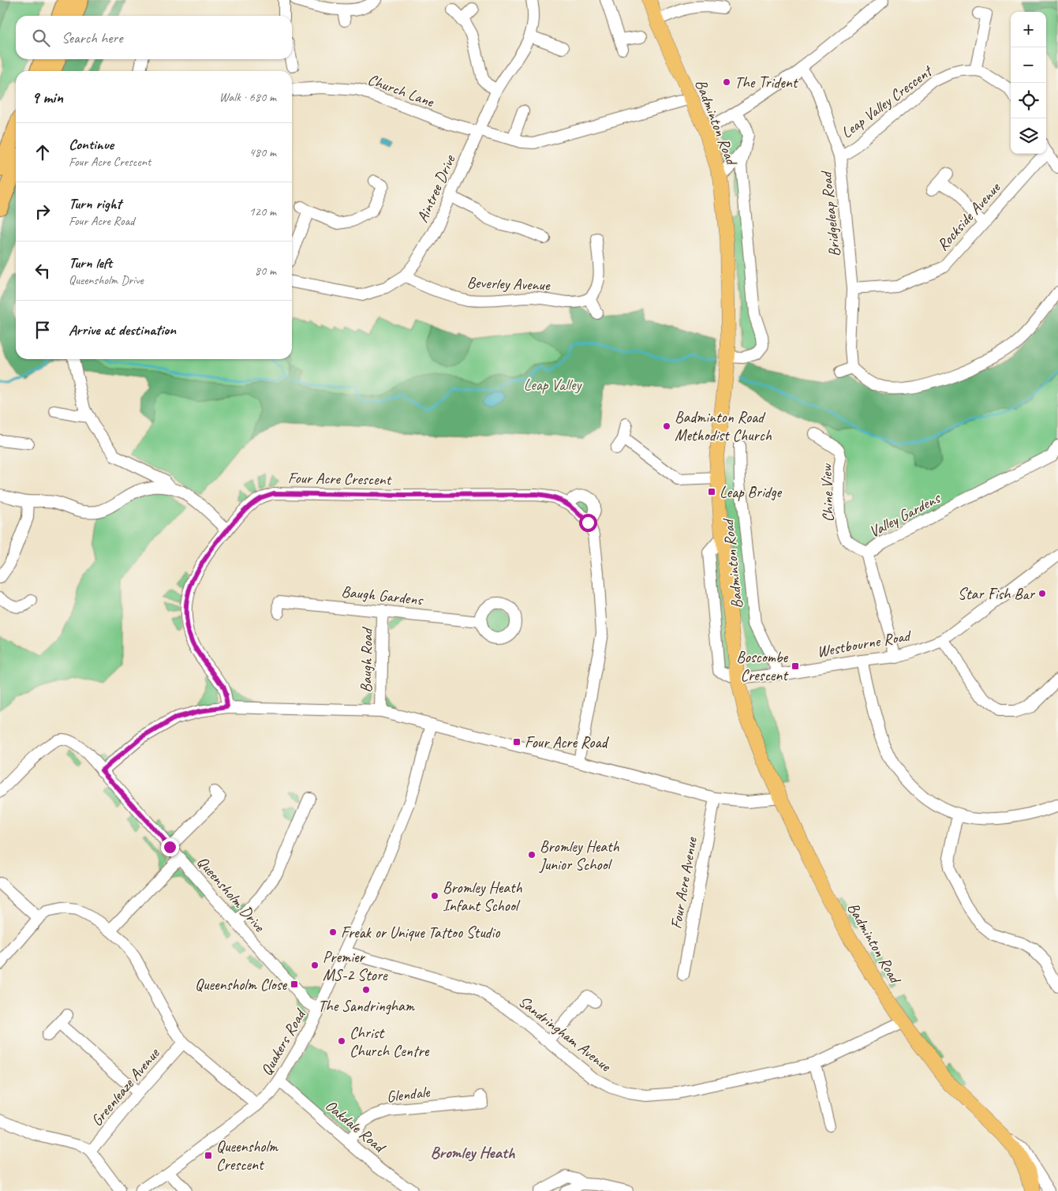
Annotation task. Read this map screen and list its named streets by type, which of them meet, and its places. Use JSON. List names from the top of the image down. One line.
{"streets":{"main road":["Badminton Road"],"street":["Church Lane","Leap Valley Crescent","Aintree Drive","Bridgeleap Road","Rockside Avenue","Beverley Avenue","Four Acre Crescent","Chine View","Valley Gardens","Baugh Gardens","Westbourne Road","Baugh Road","Four Acre Avenue","Queensholm Drive","Sandringham Avenue","Quakers Road","Greenleaze Avenue","Glendale","Oakdale Road"]},"crossings":[["Church Lane","Badminton Road"],["Church Lane","Aintree Drive"],["Leap Valley Crescent","Bridgeleap Road"],["Badminton Road","Westbourne Road"],["Badminton Road","Sandringham Avenue"],["Aintree Drive","Beverley Avenue"],["Bridgeleap Road","Rockside Avenue"],["Chine View","Valley Gardens"],["Valley Gardens","Westbourne Road"],["Baugh Gardens","Baugh Road"],["Queensholm Drive","Quakers Road"],["Sandringham Avenue","Quakers Road"],["Quakers Road","Oakdale Road"],["Glendale","Oakdale Road"]],"districts":["Bromley Heath"],"parks":["Leap Valley"],"places":{"other":["The Trident","Badminton Road Methodist Church","Star Fish Bar","Bromley Heath Junior School","Bromley Heath Infant School","Freak or Unique Tattoo Studio","Premier MS-2 Store","The Sandringham","Christ Church Centre"],"transit":["Leap Bridge","Boscombe Crescent","Four Acre Road","Queensholm Close","Queensholm Crescent"]},"page":{"map_buttons":["+","−"],"search":"Search here","heading":["9 min","Walk · 680 m"],"list":[["Continue","Four Acre Crescent","480 m"],["Turn right","Four Acre Road","120 m"],["Turn left","Queensholm Drive","80 m"],"Arrive at destination"]}}
